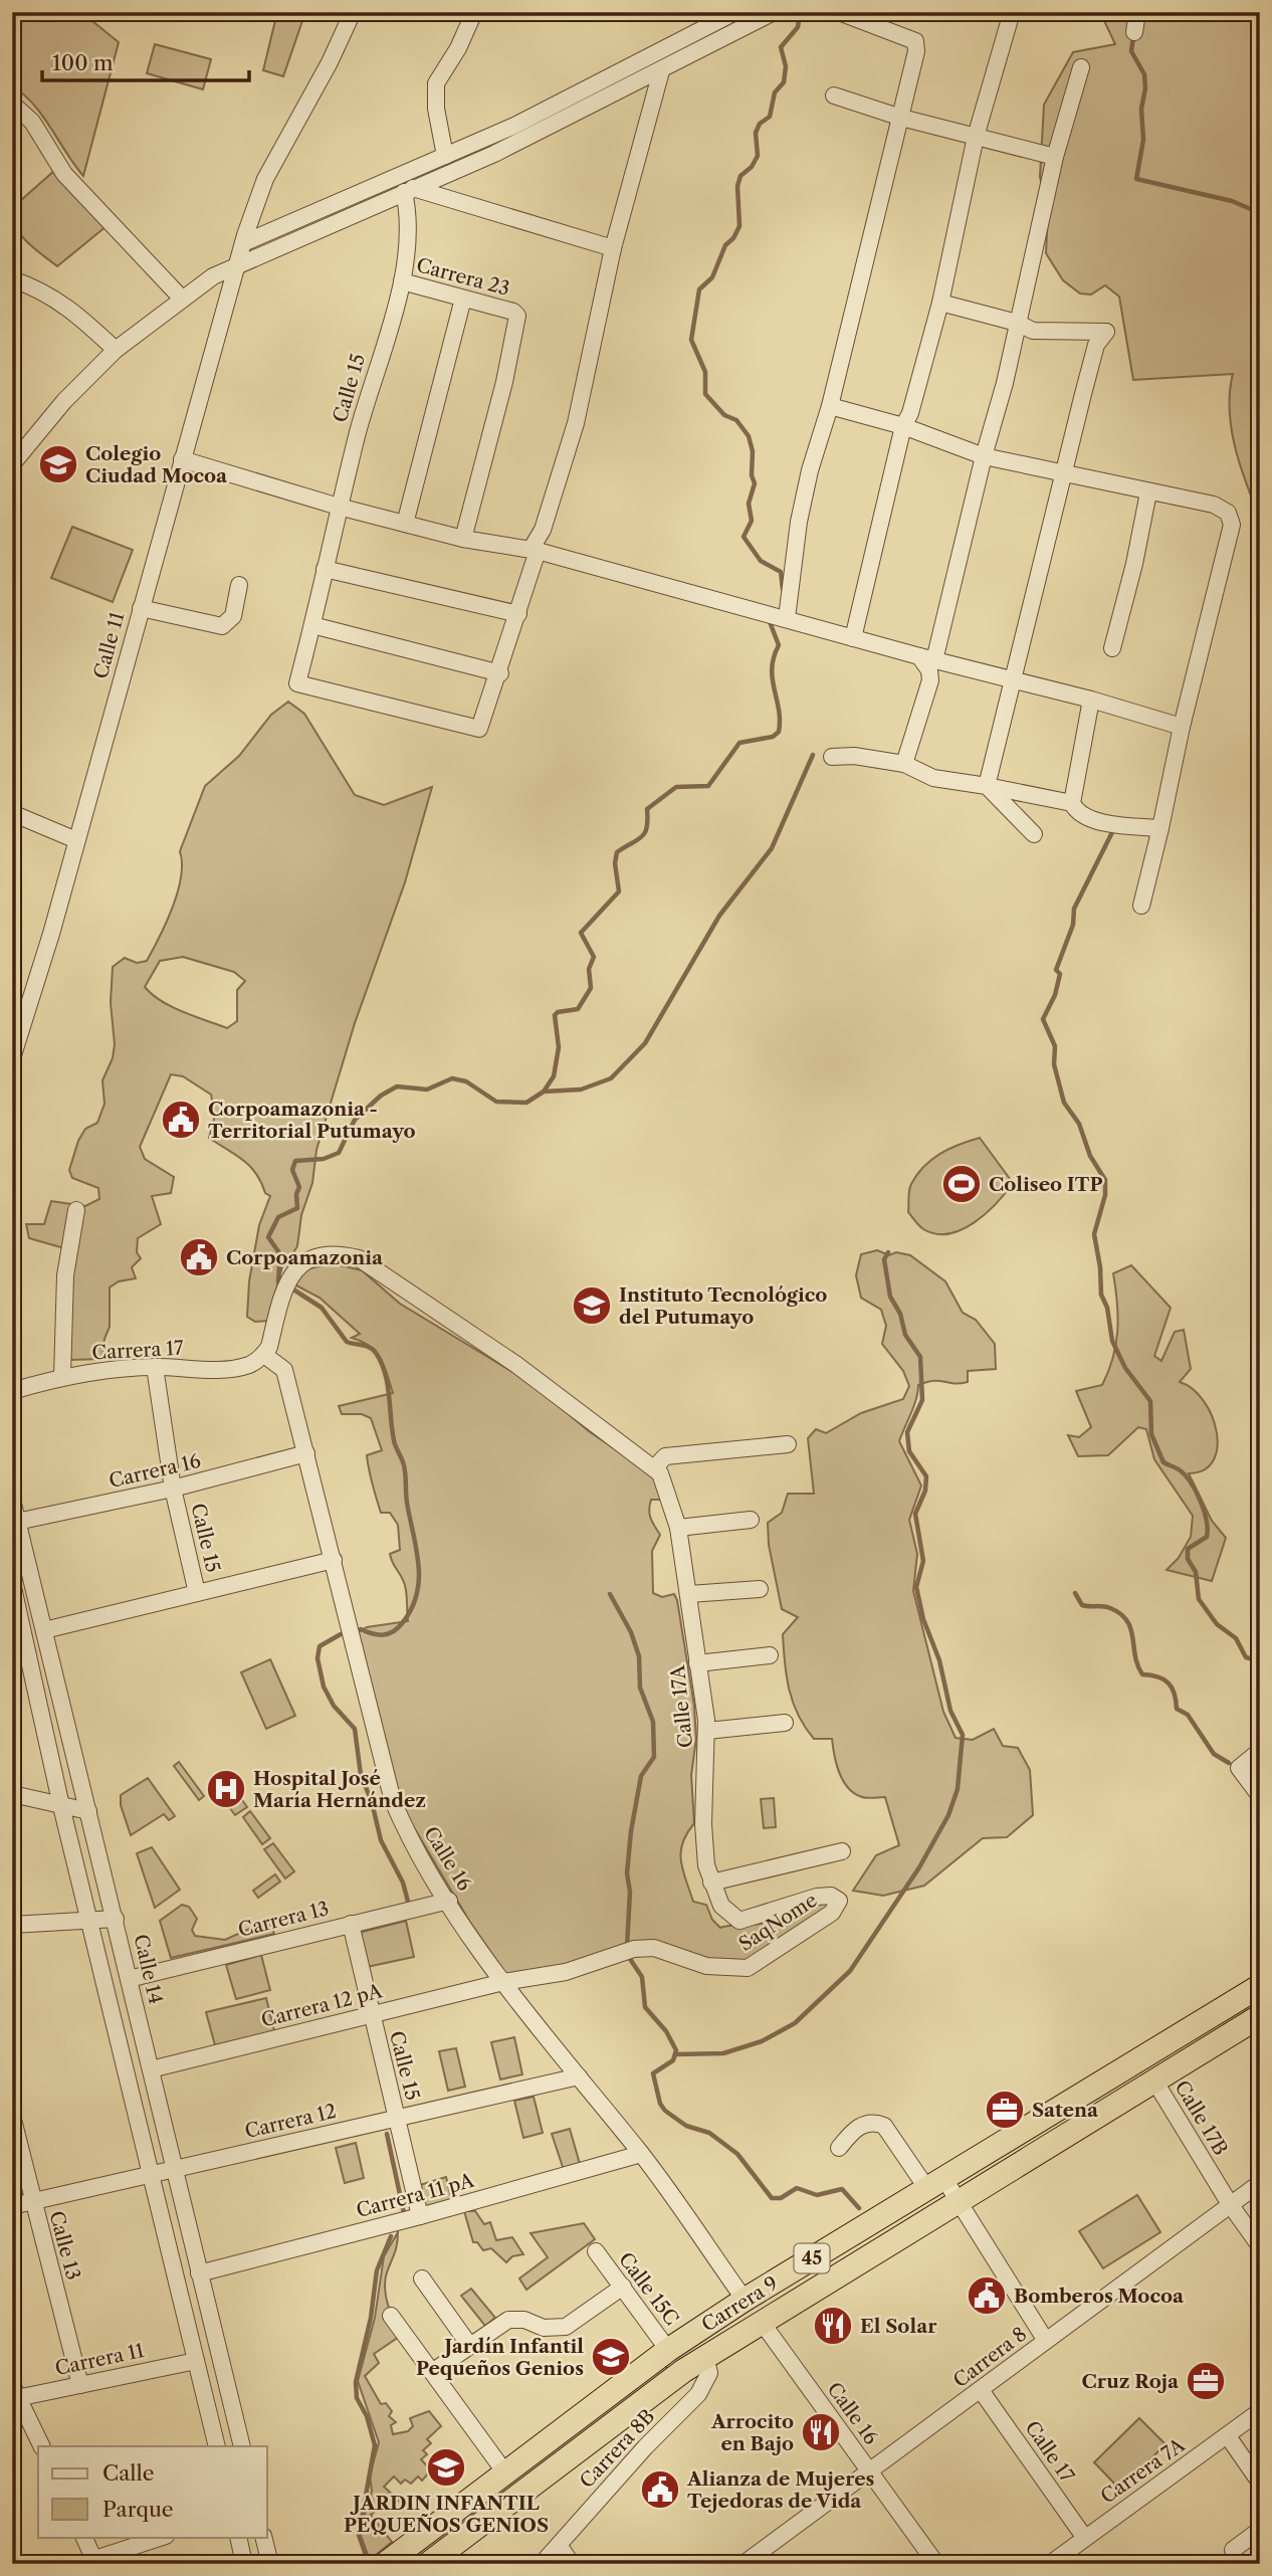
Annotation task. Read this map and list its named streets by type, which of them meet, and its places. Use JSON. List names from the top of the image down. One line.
{"streets":{"highway":["45","Carrera 9"],"street":["Carrera 23","Calle 15","Calle 11","Carrera 17","Carrera 16","Calle 17A","Calle 16","Carrera 13","SaqNome","Calle 14","Carrera 12 pA","Calle 17B","Carrera 12","Carrera 11 pA","Calle 13","Calle 15C","Carrera 8","Carrera 11","Carrera 8B","Calle 17","Carrera 7A"]},"crossings":[["Carrera 23","Calle 15"],["Calle 15","Carrera 17"],["Calle 15","Carrera 16"],["Calle 15","Carrera 13"],["Calle 15","Carrera 12 pA"],["Calle 15","Carrera 12"],["Calle 15","Carrera 11 pA"],["Carrera 17","Calle 16"],["Carrera 16","Calle 16"],["Carrera 16","Calle 14"],["Calle 17A","SaqNome"],["Calle 16","Carrera 13"],["Calle 16","SaqNome"],["Calle 16","Carrera 12 pA"],["Calle 16","Carrera 12"],["Calle 16","Carrera 11 pA"],["Calle 16","Carrera 9"],["Calle 16","Carrera 8"],["Carrera 13","Calle 14"],["SaqNome","Carrera 12 pA"],["Calle 14","Carrera 12 pA"],["Calle 14","Carrera 12"],["Calle 14","Carrera 11 pA"],["Calle 17B","Carrera 9"],["Calle 17B","Carrera 8"],["Carrera 12","Calle 13"],["Calle 13","Carrera 11"],["Calle 15C","Carrera 9"],["Carrera 9","Carrera 8B"],["Carrera 8","Calle 17"],["Calle 17","Carrera 7A"]],"places":{"school or university":["Colegio Ciudad Mocoa","Instituto Tecnológico del Putumayo","Jardín Infantil Pequeños Genios","JARDIN INFANTIL PEQUEÑOS GENIOS"],"public building":["Corpoamazonia - Territorial Putumayo","Corpoamazonia","Bomberos Mocoa","Alianza de Mujeres Tejedoras de Vida"],"sports":["Coliseo ITP"],"hospital":["Hospital José María Hernández"],"office":["Satena","Cruz Roja"],"restaurant":["El Solar","Arrocito en Bajo"]},"legend":["Calle","Parque"],"scale_bar":"100 m"}
